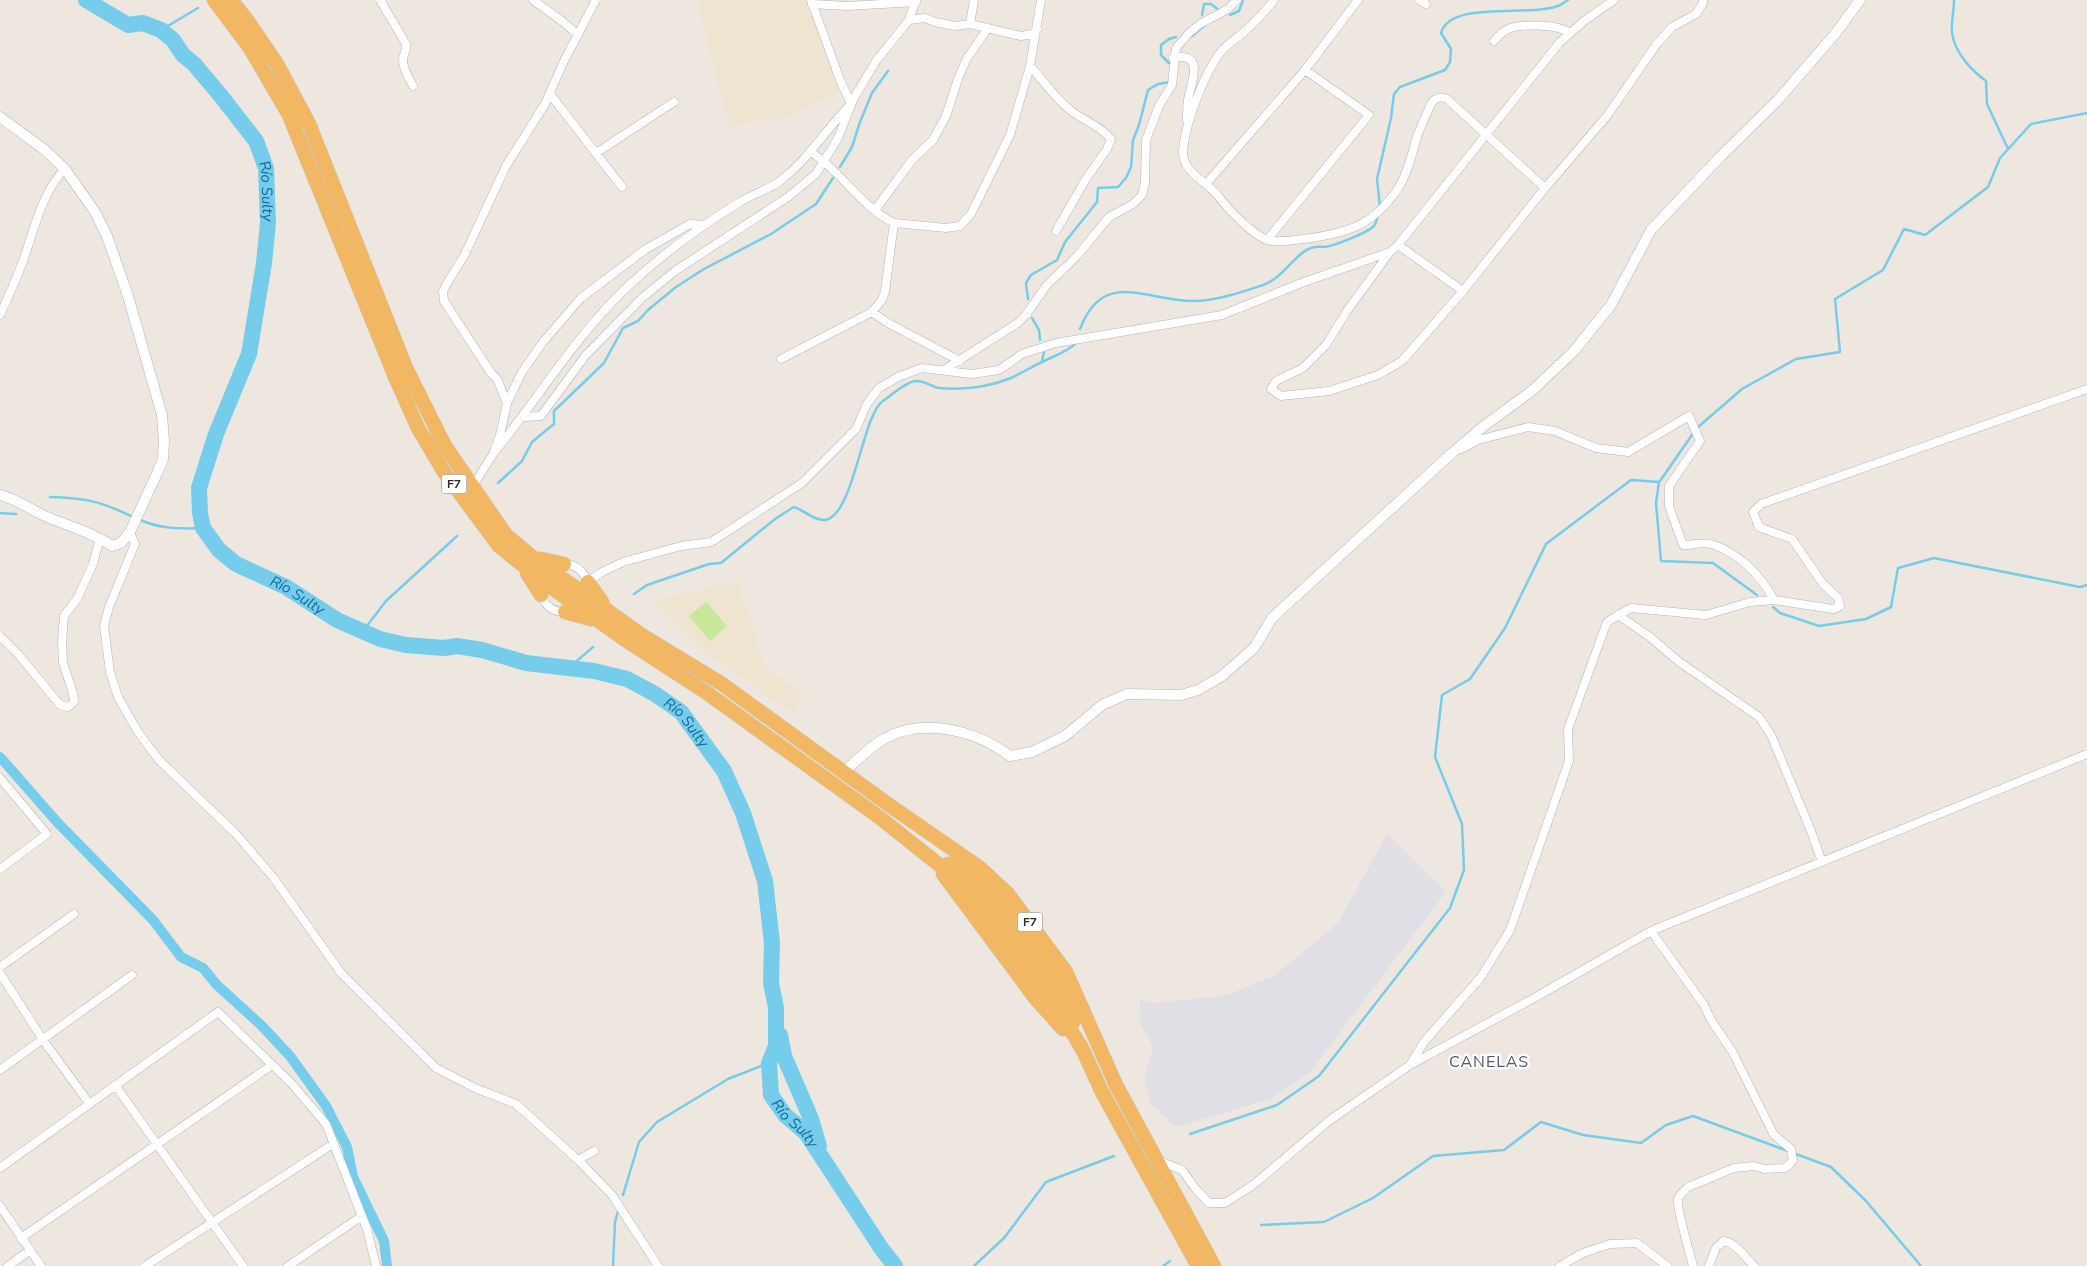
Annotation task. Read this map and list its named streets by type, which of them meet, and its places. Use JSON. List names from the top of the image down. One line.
{"streets":{"highway":["F7"]},"districts":["CANELAS"],"water":["Río Sulty"]}
